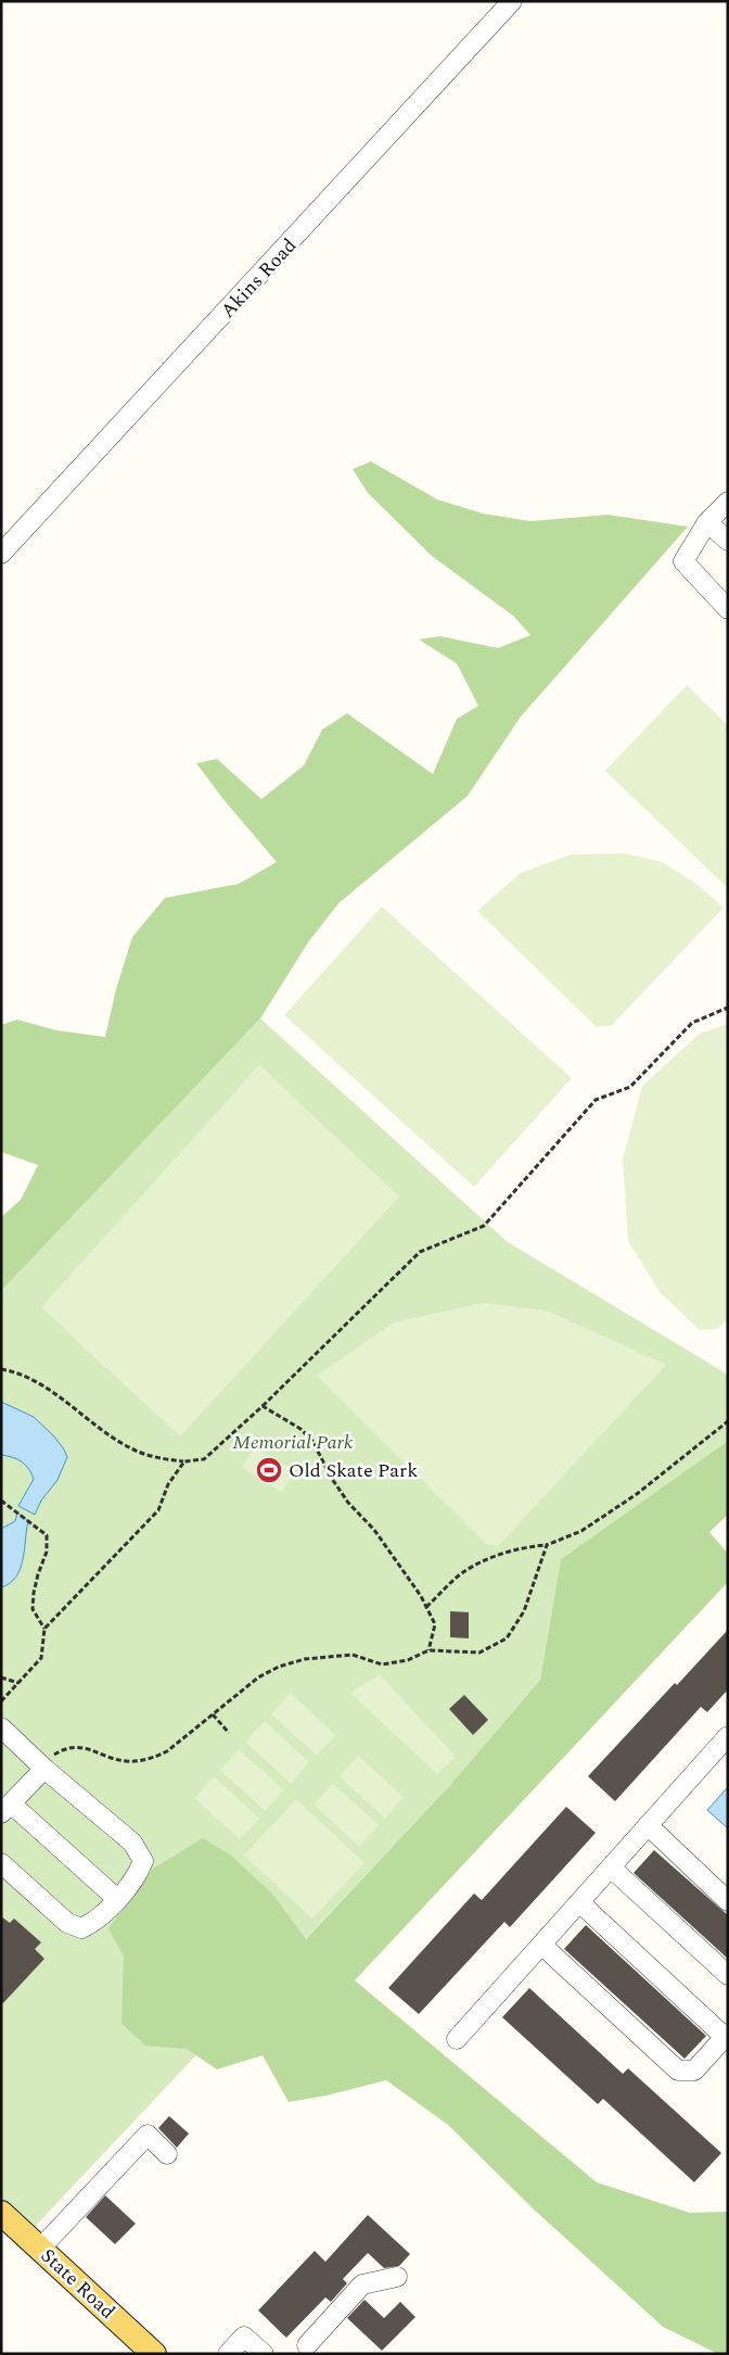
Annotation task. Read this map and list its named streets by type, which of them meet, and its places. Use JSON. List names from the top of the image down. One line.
{"streets":{"main road":["State Road"],"street":["Akins Road"]},"parks":["Memorial Park"],"places":{"sports":["Old Skate Park"]}}
